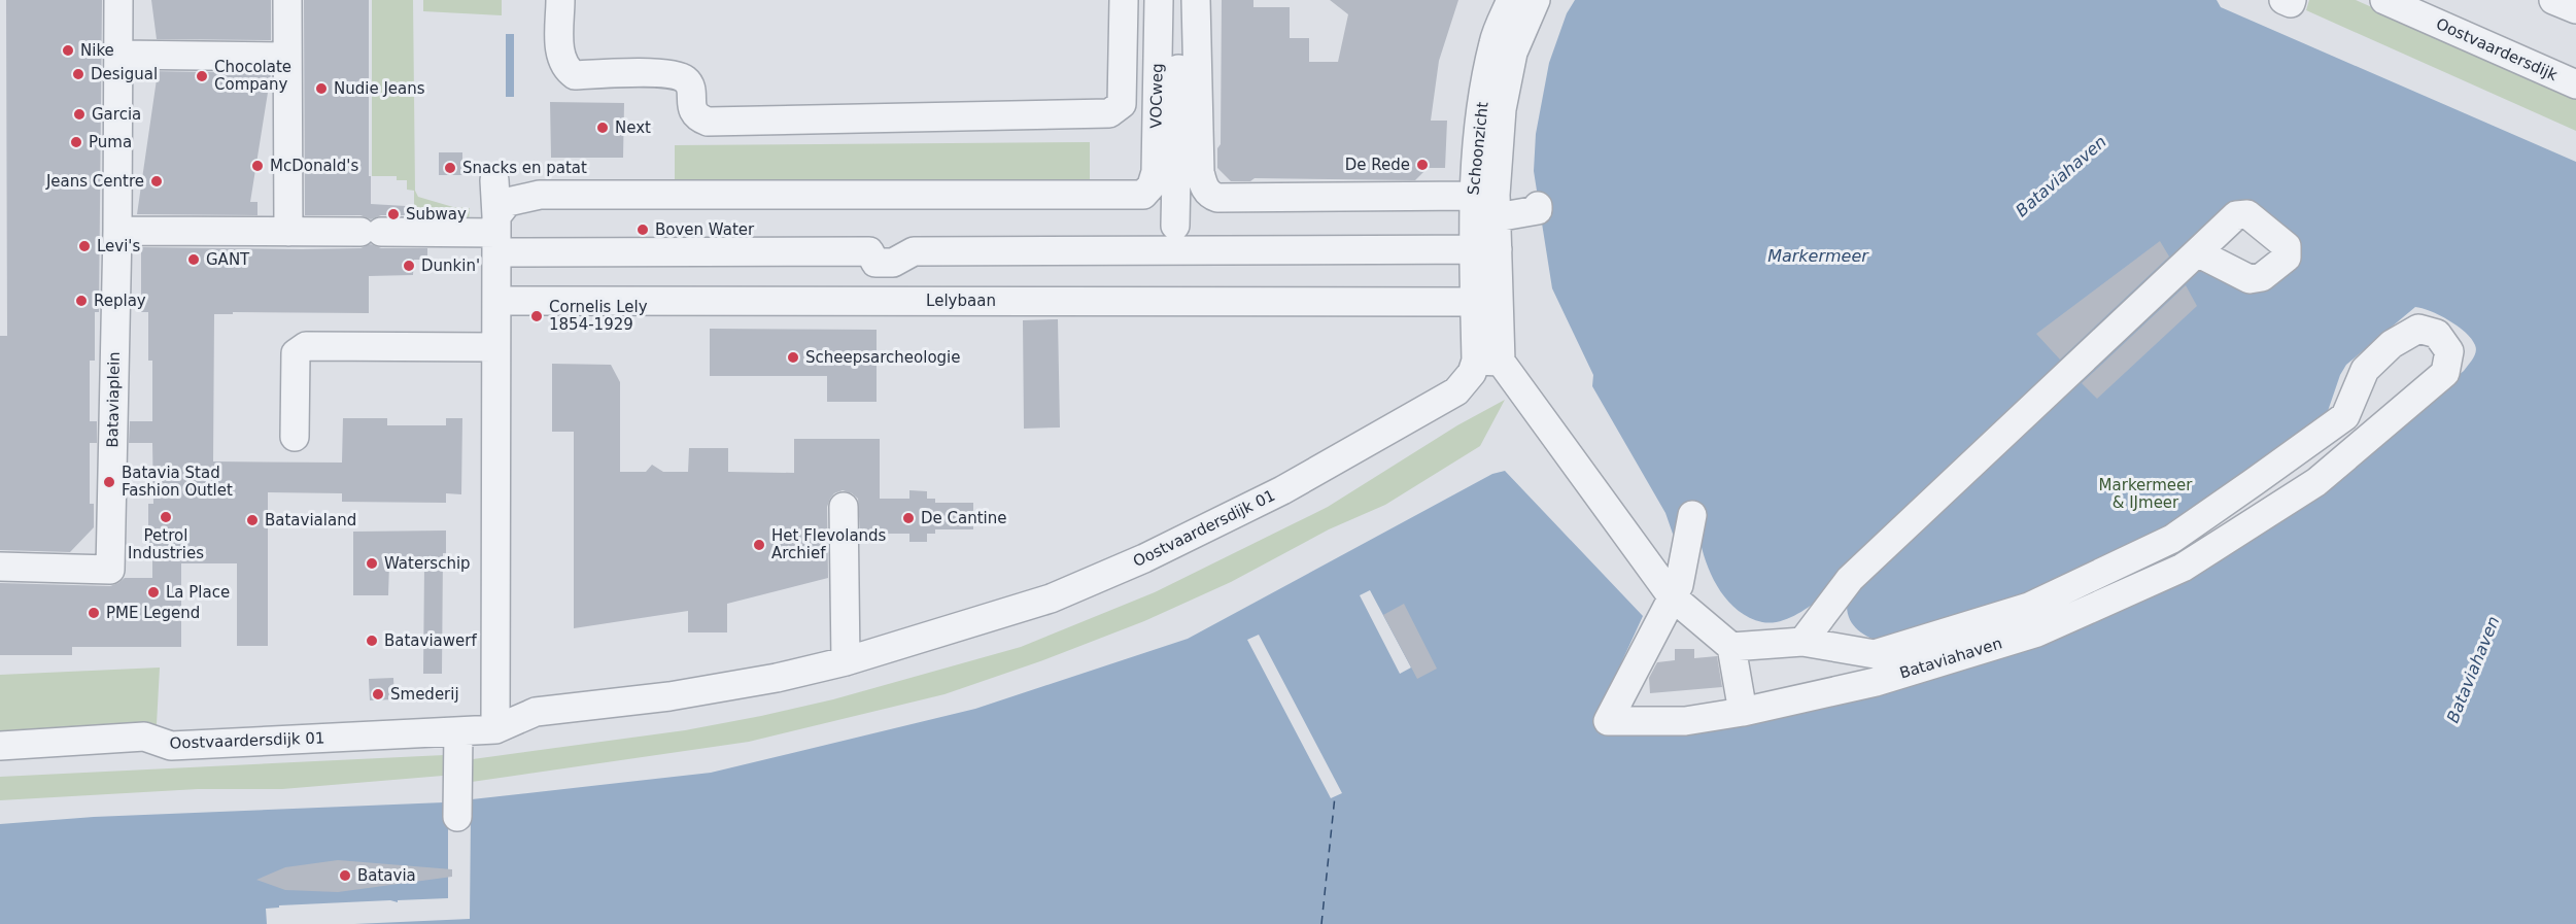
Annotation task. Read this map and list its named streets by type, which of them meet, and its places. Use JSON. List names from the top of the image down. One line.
{"streets":{"street":["Oostvaardersdijk","VOCweg","Schoonzicht","Lelybaan","Bataviaplein","Oostvaardersdijk 01","Bataviahaven"]},"crossings":[["Schoonzicht","Lelybaan"]],"water":["Bataviahaven","Markermeer"],"parks":["Markermeer & IJmeer"],"places":["Nike","Desigual","Chocolate Company","Nudie Jeans","Garcia","Next","Puma","De Rede","McDonald's","Snacks en patat","Jeans Centre","Subway","Boven Water","Levi's","GANT","Dunkin'","Replay","Cornelis Lely 1854-1929","Scheepsarcheologie","Batavia Stad Fashion Outlet","Petrol Industries","De Cantine","Batavialand","Het Flevolands Archief","Waterschip","La Place","PME Legend","Bataviawerf","Smederij","Batavia"]}
